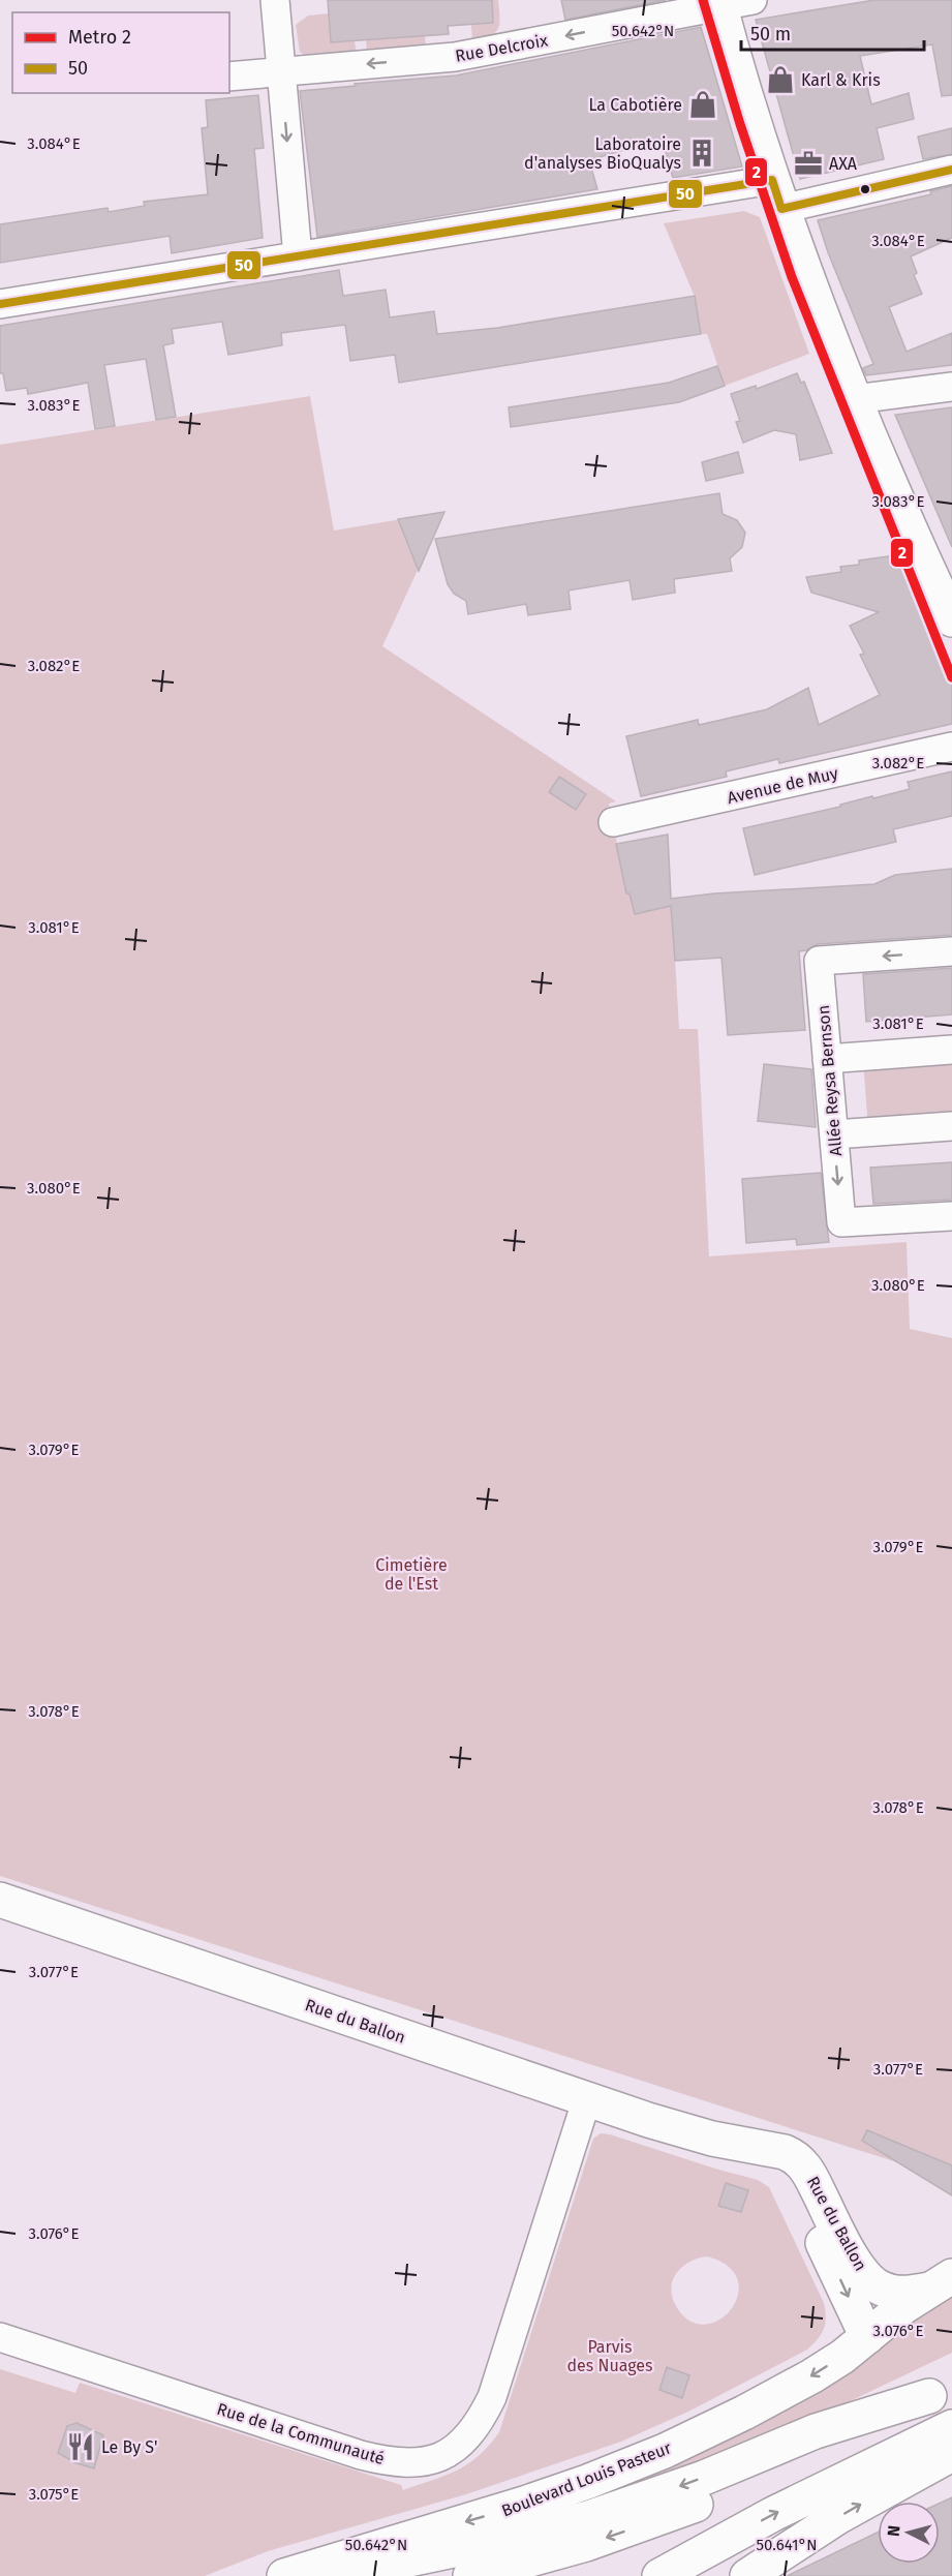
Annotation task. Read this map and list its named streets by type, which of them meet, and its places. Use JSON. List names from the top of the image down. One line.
{"streets":{"main road":["Rue du Ballon","Boulevard Louis Pasteur"],"street":["Rue Delcroix","Avenue de Muy","Allée Reysa Bernson","Rue de la Communauté"]},"crossings":[["Rue du Ballon","Rue de la Communauté"],["Rue du Ballon","Boulevard Louis Pasteur"]],"parks":["Cimetière de l'Est","Parvis des Nuages"],"places":{"shop":["Karl & Kris","La Cabotière"],"building":["Laboratoire d'analyses BioQualys"],"office":["AXA"],"restaurant":["Le By S'"]},"lines":["metro line 2","transit line 50"],"legend":["Metro 2","50"],"scale_bar":"50 m","north":"left","coordinates":["50.642°N","3.084°E","3.083°E","3.082°E","3.081°E","3.080°E","3.079°E","3.078°E","3.077°E","3.076°E","3.075°E","50.641°N"]}
